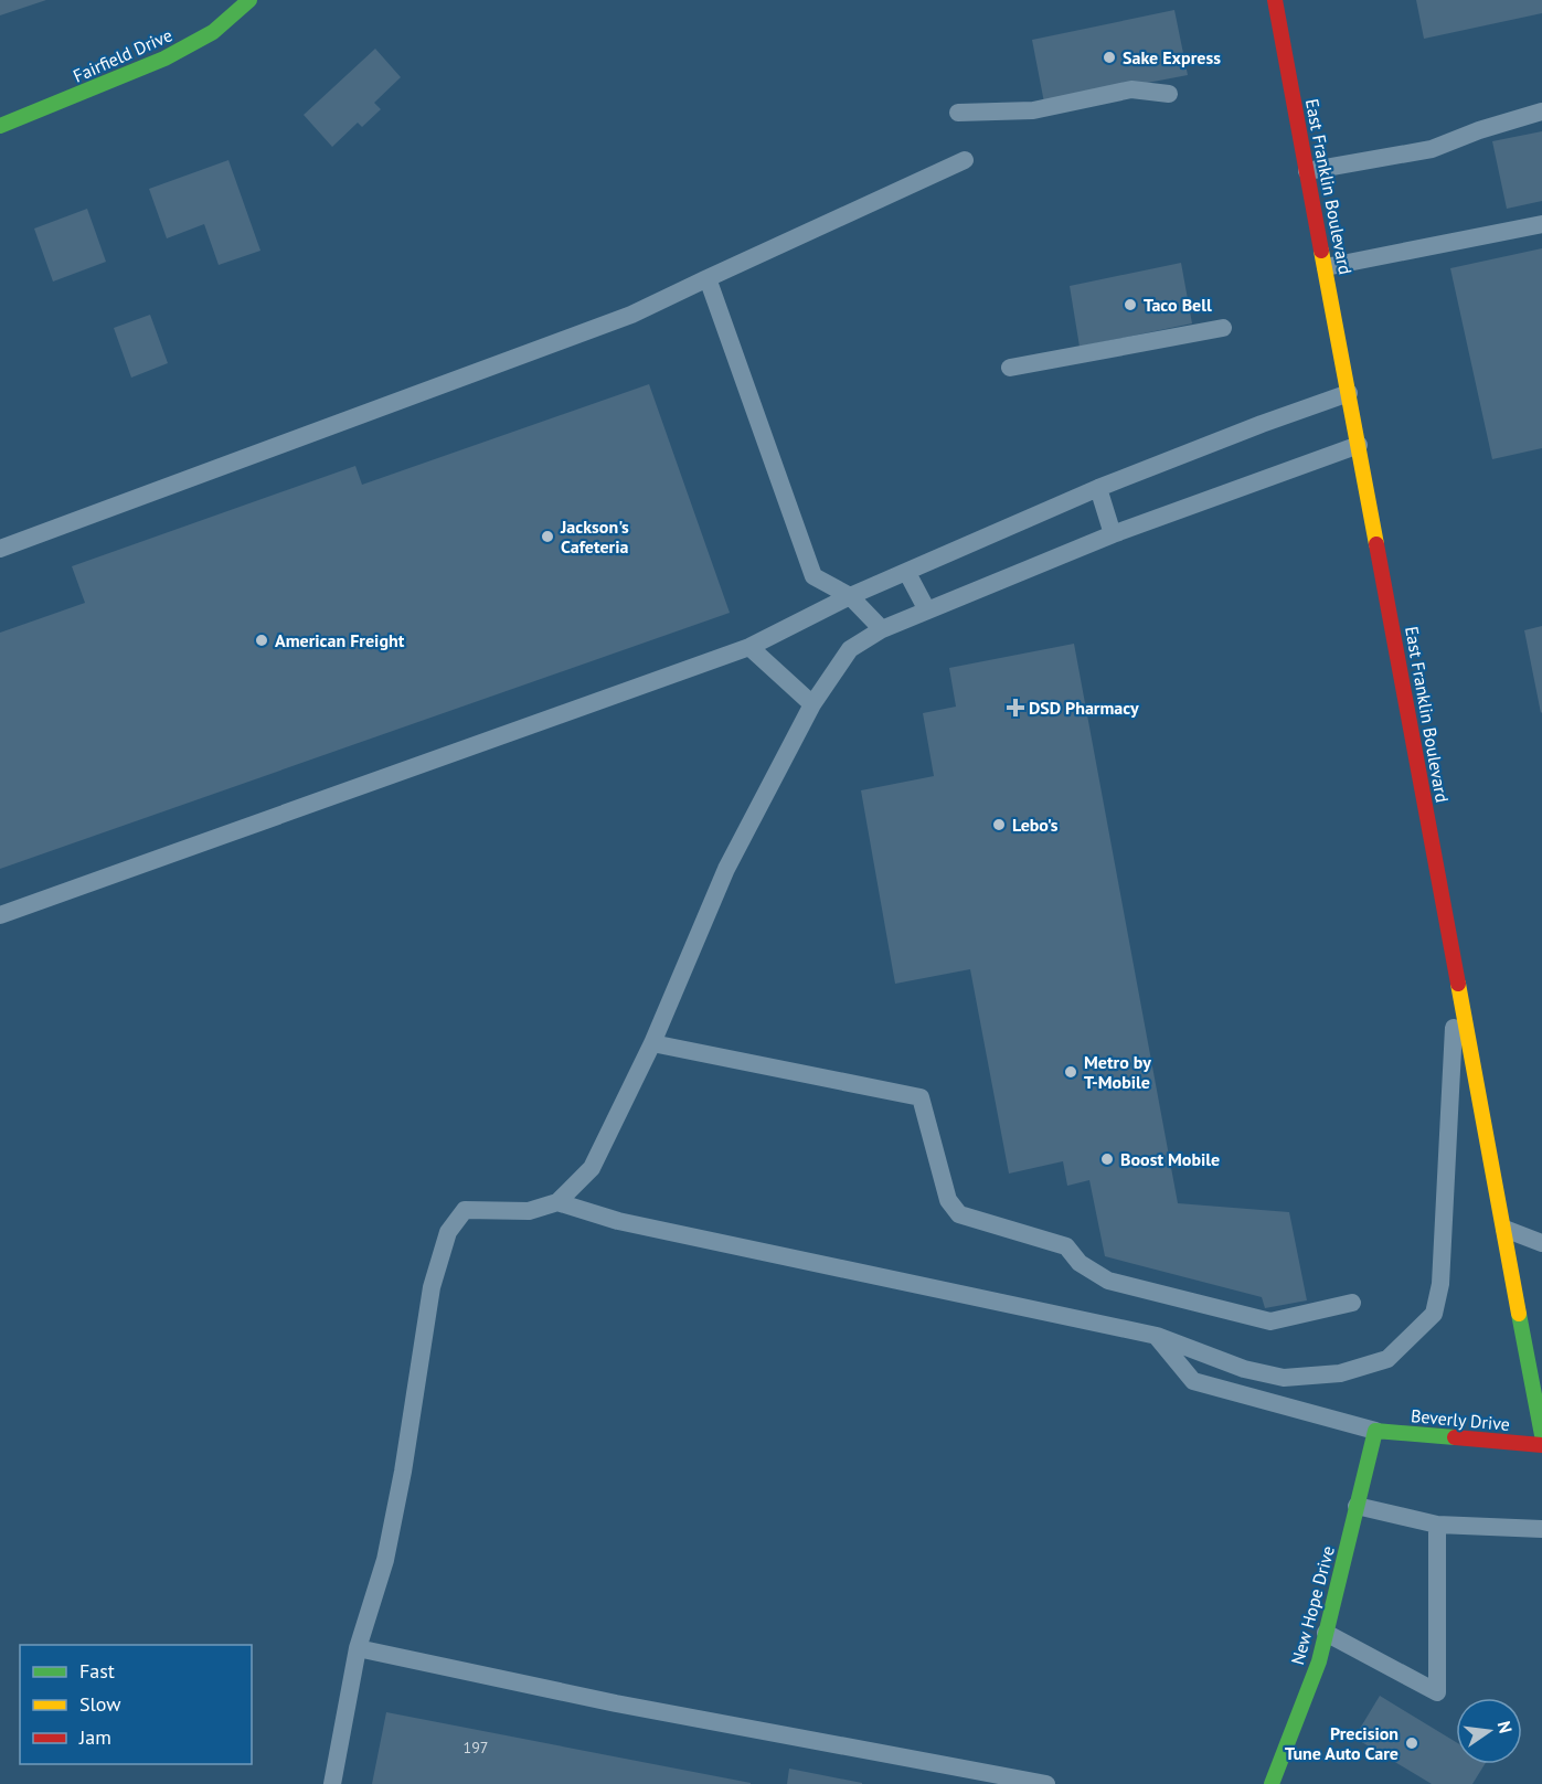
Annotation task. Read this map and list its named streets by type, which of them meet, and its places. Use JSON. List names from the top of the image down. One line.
{"streets":{"main road":["Fairfield Drive","East Franklin Boulevard","Beverly Drive","New Hope Drive"]},"crossings":[["Beverly Drive","New Hope Drive"]],"places":{"other":["Sake Express","Taco Bell","Jackson's Cafeteria","American Freight","Lebo's","Metro by T-Mobile","Boost Mobile","Precision Tune Auto Care"],"health":["DSD Pharmacy"]},"house_numbers":["197"],"legend":["Fast","Slow","Jam"],"north":"right"}
